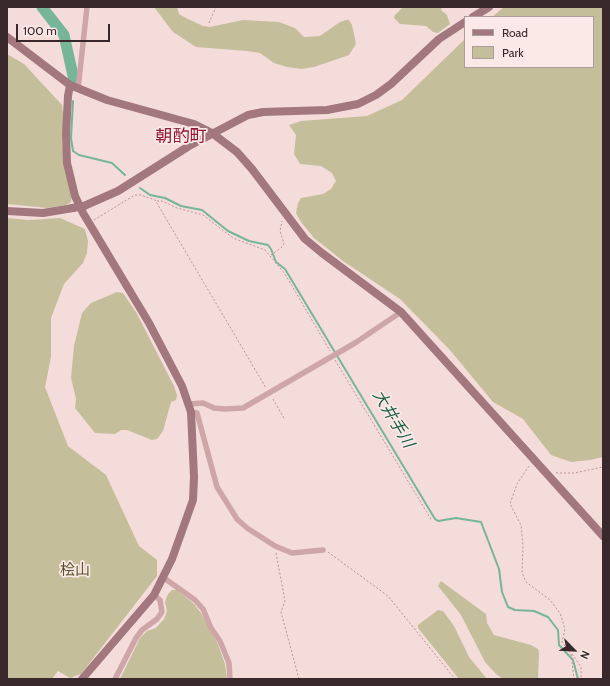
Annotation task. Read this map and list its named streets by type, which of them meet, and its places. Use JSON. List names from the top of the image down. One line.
{"districts":["朝酌町"],"water":["大井手川"],"parks":["桧山"],"legend":["Road","Park"],"scale_bar":"100 m","north":"bottom right"}
